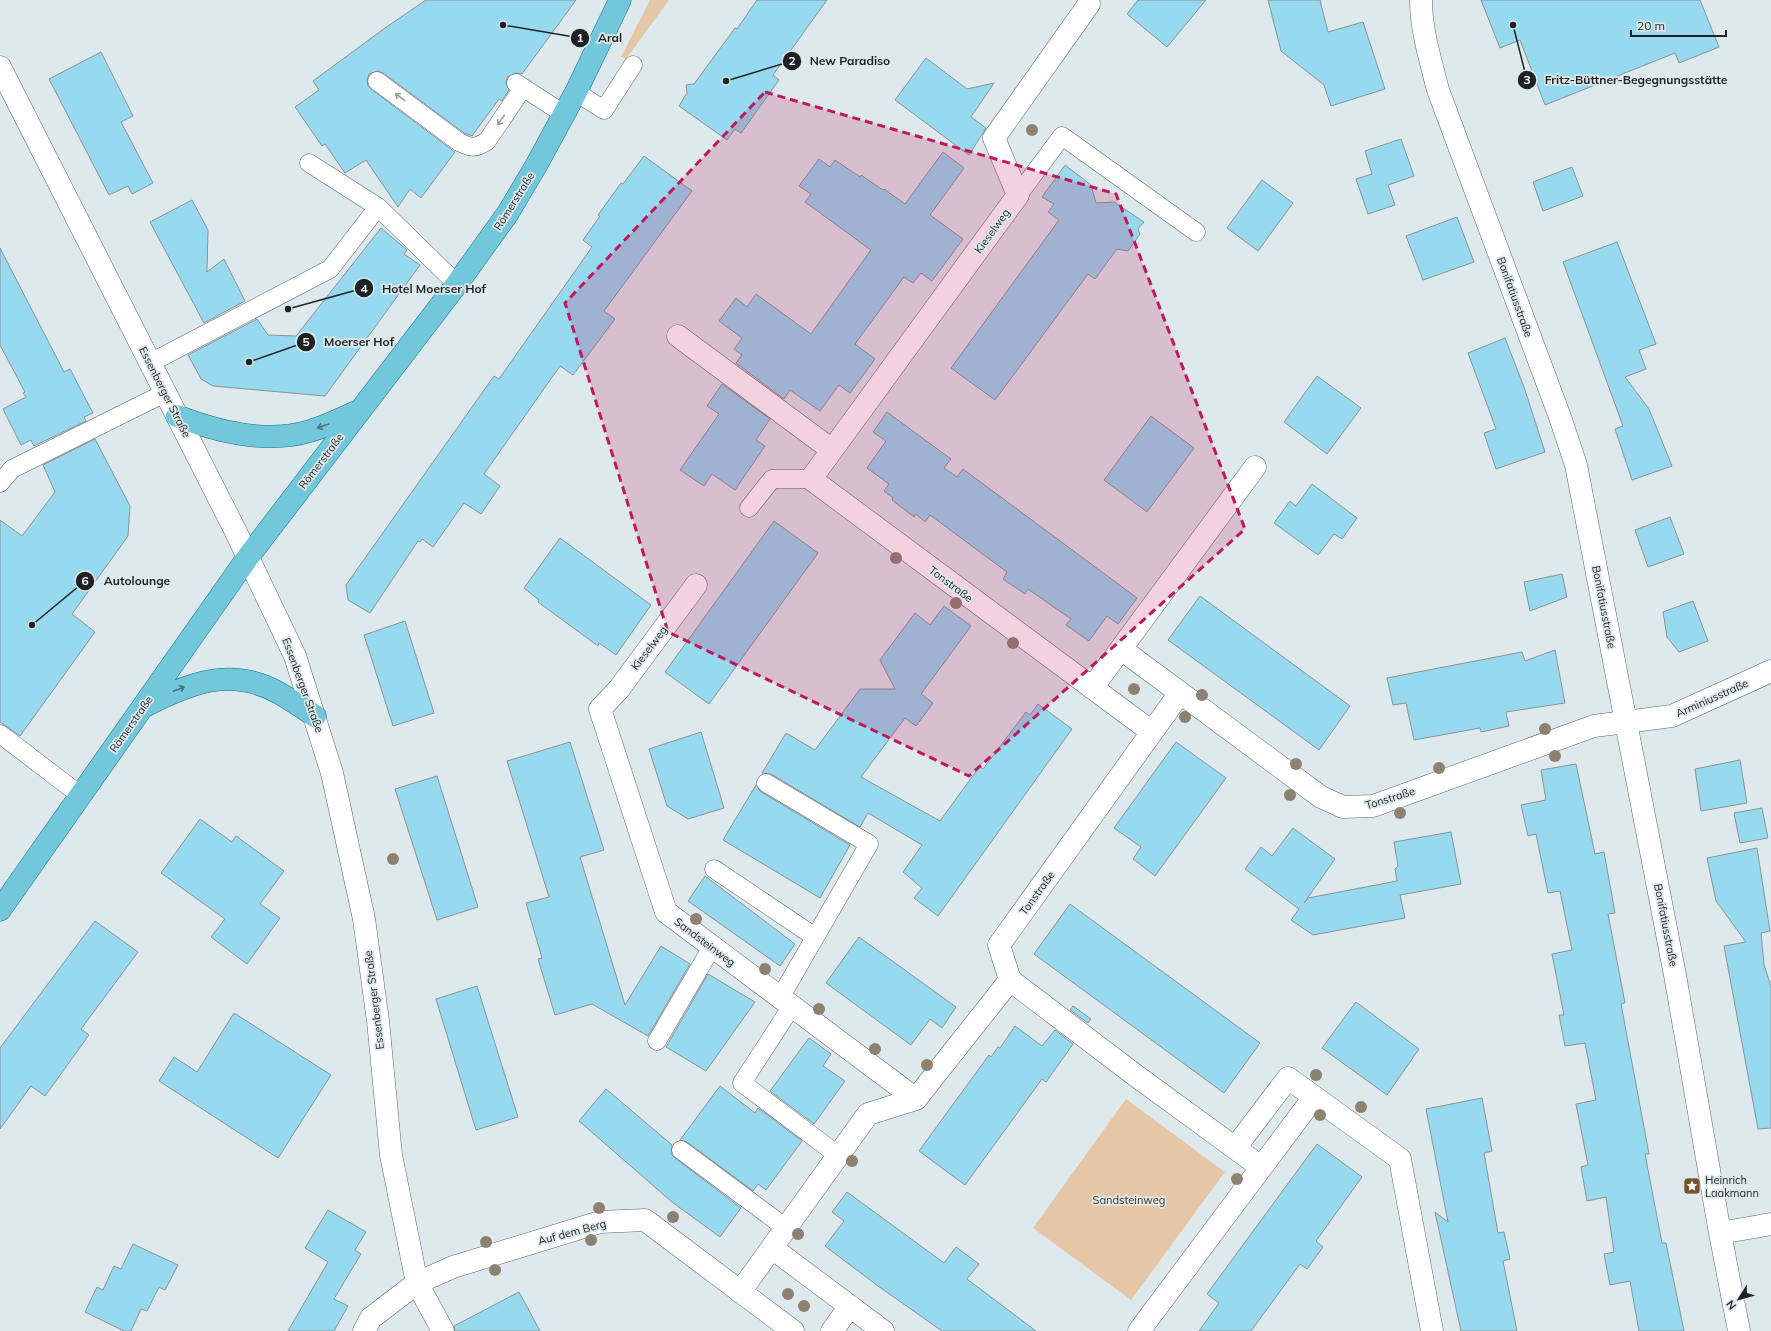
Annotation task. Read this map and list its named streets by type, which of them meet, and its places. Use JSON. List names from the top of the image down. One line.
{"streets":{"main road":["Römerstraße"],"street":["Kieselweg","Bonifatiusstraße","Essenberger Straße","Tonstraße","Arminiusstraße","Sandsteinweg","Auf dem Berg"]},"crossings":[["Römerstraße","Essenberger Straße"],["Kieselweg","Tonstraße"],["Kieselweg","Sandsteinweg"],["Bonifatiusstraße","Tonstraße"],["Bonifatiusstraße","Arminiusstraße"],["Essenberger Straße","Auf dem Berg"],["Tonstraße","Arminiusstraße"]],"parks":["Sandsteinweg"],"places":{"other":["Aral","Fritz-Büttner-Begegnungsstätte","New Paradiso","Hotel Moerser Hof","Moerser Hof","Autolounge"],"place":["Heinrich Laakmann"]},"scale_bar":"20 m","north":"bottom left"}
